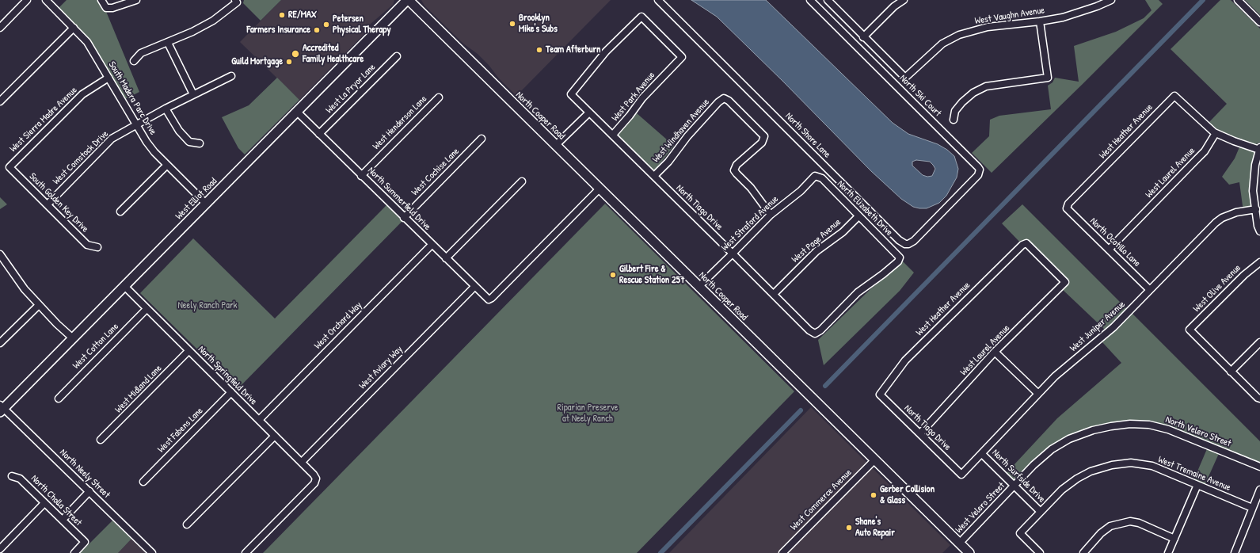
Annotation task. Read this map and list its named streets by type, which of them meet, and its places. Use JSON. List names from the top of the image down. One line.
{"streets":{"main road":["North Cooper Road","West Elliot Road"],"street":["West Vaughn Avenue","West La Pryor Lane","North Ski Court","West Park Avenue","South Madera Parc Drive","West Sierra Madre Avenue","West Henderson Lane","West Windhaven Avenue","West Heather Avenue","North Shore Lane","West Comstock Drive","West Cochise Lane","West Laurel Avenue","North Summerfield Drive","South Golden Key Drive","North Tiago Drive","North Elizabeth Drive","West Straford Avenue","West Page Avenue","North Ocotillo Lane","West Olive Avenue","West Orchard Way","West Juniper Avenue","West Cotton Lane","West Aviary Way","North Springfield Drive","West Midland Lane","West Fabens Lane","North Velero Street","North Neely Street","West Tremaine Avenue","North Surfside Drive","West Commerce Avenue","North Cholla Street","West Velero Street"]},"crossings":[["West La Pryor Lane","North Summerfield Drive"],["North Ski Court","North Shore Lane"],["West Park Avenue","North Tiago Drive"],["South Madera Parc Drive","West Sierra Madre Avenue"],["South Madera Parc Drive","West Comstock Drive"],["South Madera Parc Drive","West Elliot Road"],["North Cooper Road","West Elliot Road"],["North Cooper Road","North Summerfield Drive"],["North Cooper Road","West Straford Avenue"],["North Cooper Road","West Commerce Avenue"],["North Cooper Road","West Velero Street"],["West Sierra Madre Avenue","South Golden Key Drive"],["West Henderson Lane","North Summerfield Drive"],["West Windhaven Avenue","North Tiago Drive"],["West Windhaven Avenue","West Straford Avenue"],["West Heather Avenue","West Laurel Avenue"],["West Heather Avenue","North Tiago Drive"],["West Heather Avenue","North Ocotillo Lane"],["West Comstock Drive","South Golden Key Drive"],["West Cochise Lane","North Summerfield Drive"],["West Laurel Avenue","North Tiago Drive"],["West Laurel Avenue","North Ocotillo Lane"],["West Elliot Road","North Summerfield Drive"],["West Elliot Road","North Springfield Drive"],["West Elliot Road","North Neely Street"],["North Summerfield Drive","West Orchard Way"],["North Summerfield Drive","West Aviary Way"],["North Tiago Drive","North Elizabeth Drive"],["North Tiago Drive","West Straford Avenue"],["North Tiago Drive","West Page Avenue"],["North Tiago Drive","West Juniper Avenue"],["North Elizabeth Drive","West Straford Avenue"],["North Elizabeth Drive","West Page Avenue"],["North Ocotillo Lane","West Juniper Avenue"],["West Orchard Way","North Springfield Drive"],["West Juniper Avenue","North Surfside Drive"],["West Cotton Lane","North Springfield Drive"],["West Aviary Way","North Springfield Drive"],["North Springfield Drive","West Midland Lane"],["North Springfield Drive","West Fabens Lane"],["North Velero Street","North Surfside Drive"],["North Velero Street","West Velero Street"],["West Tremaine Avenue","North Surfside Drive"],["North Surfside Drive","West Velero Street"]],"parks":["Neely Ranch Park","Riparian Preserve at Neely Ranch"],"places":["RE/MAX","Brooklyn Mike's Subs","Petersen Physical Therapy","Farmers Insurance","Team Afterburn","Accredited Family Healthcare","Guild Mortgage","Gilbert Fire & Rescue Station 257","Gerber Collision & Glass","Shane's Auto Repair"]}
